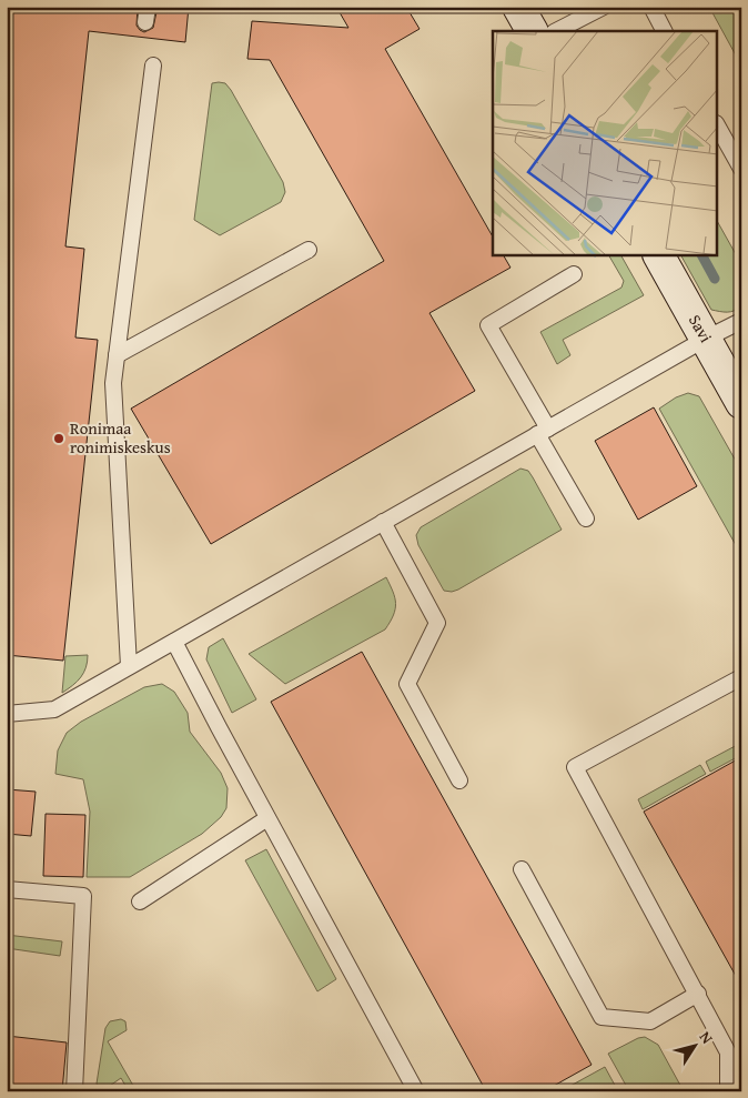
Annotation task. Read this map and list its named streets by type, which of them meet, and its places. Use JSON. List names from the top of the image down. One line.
{"streets":{"street":["Savi"]},"places":["Ronimaa ronimiskeskus"],"north":"top right"}
